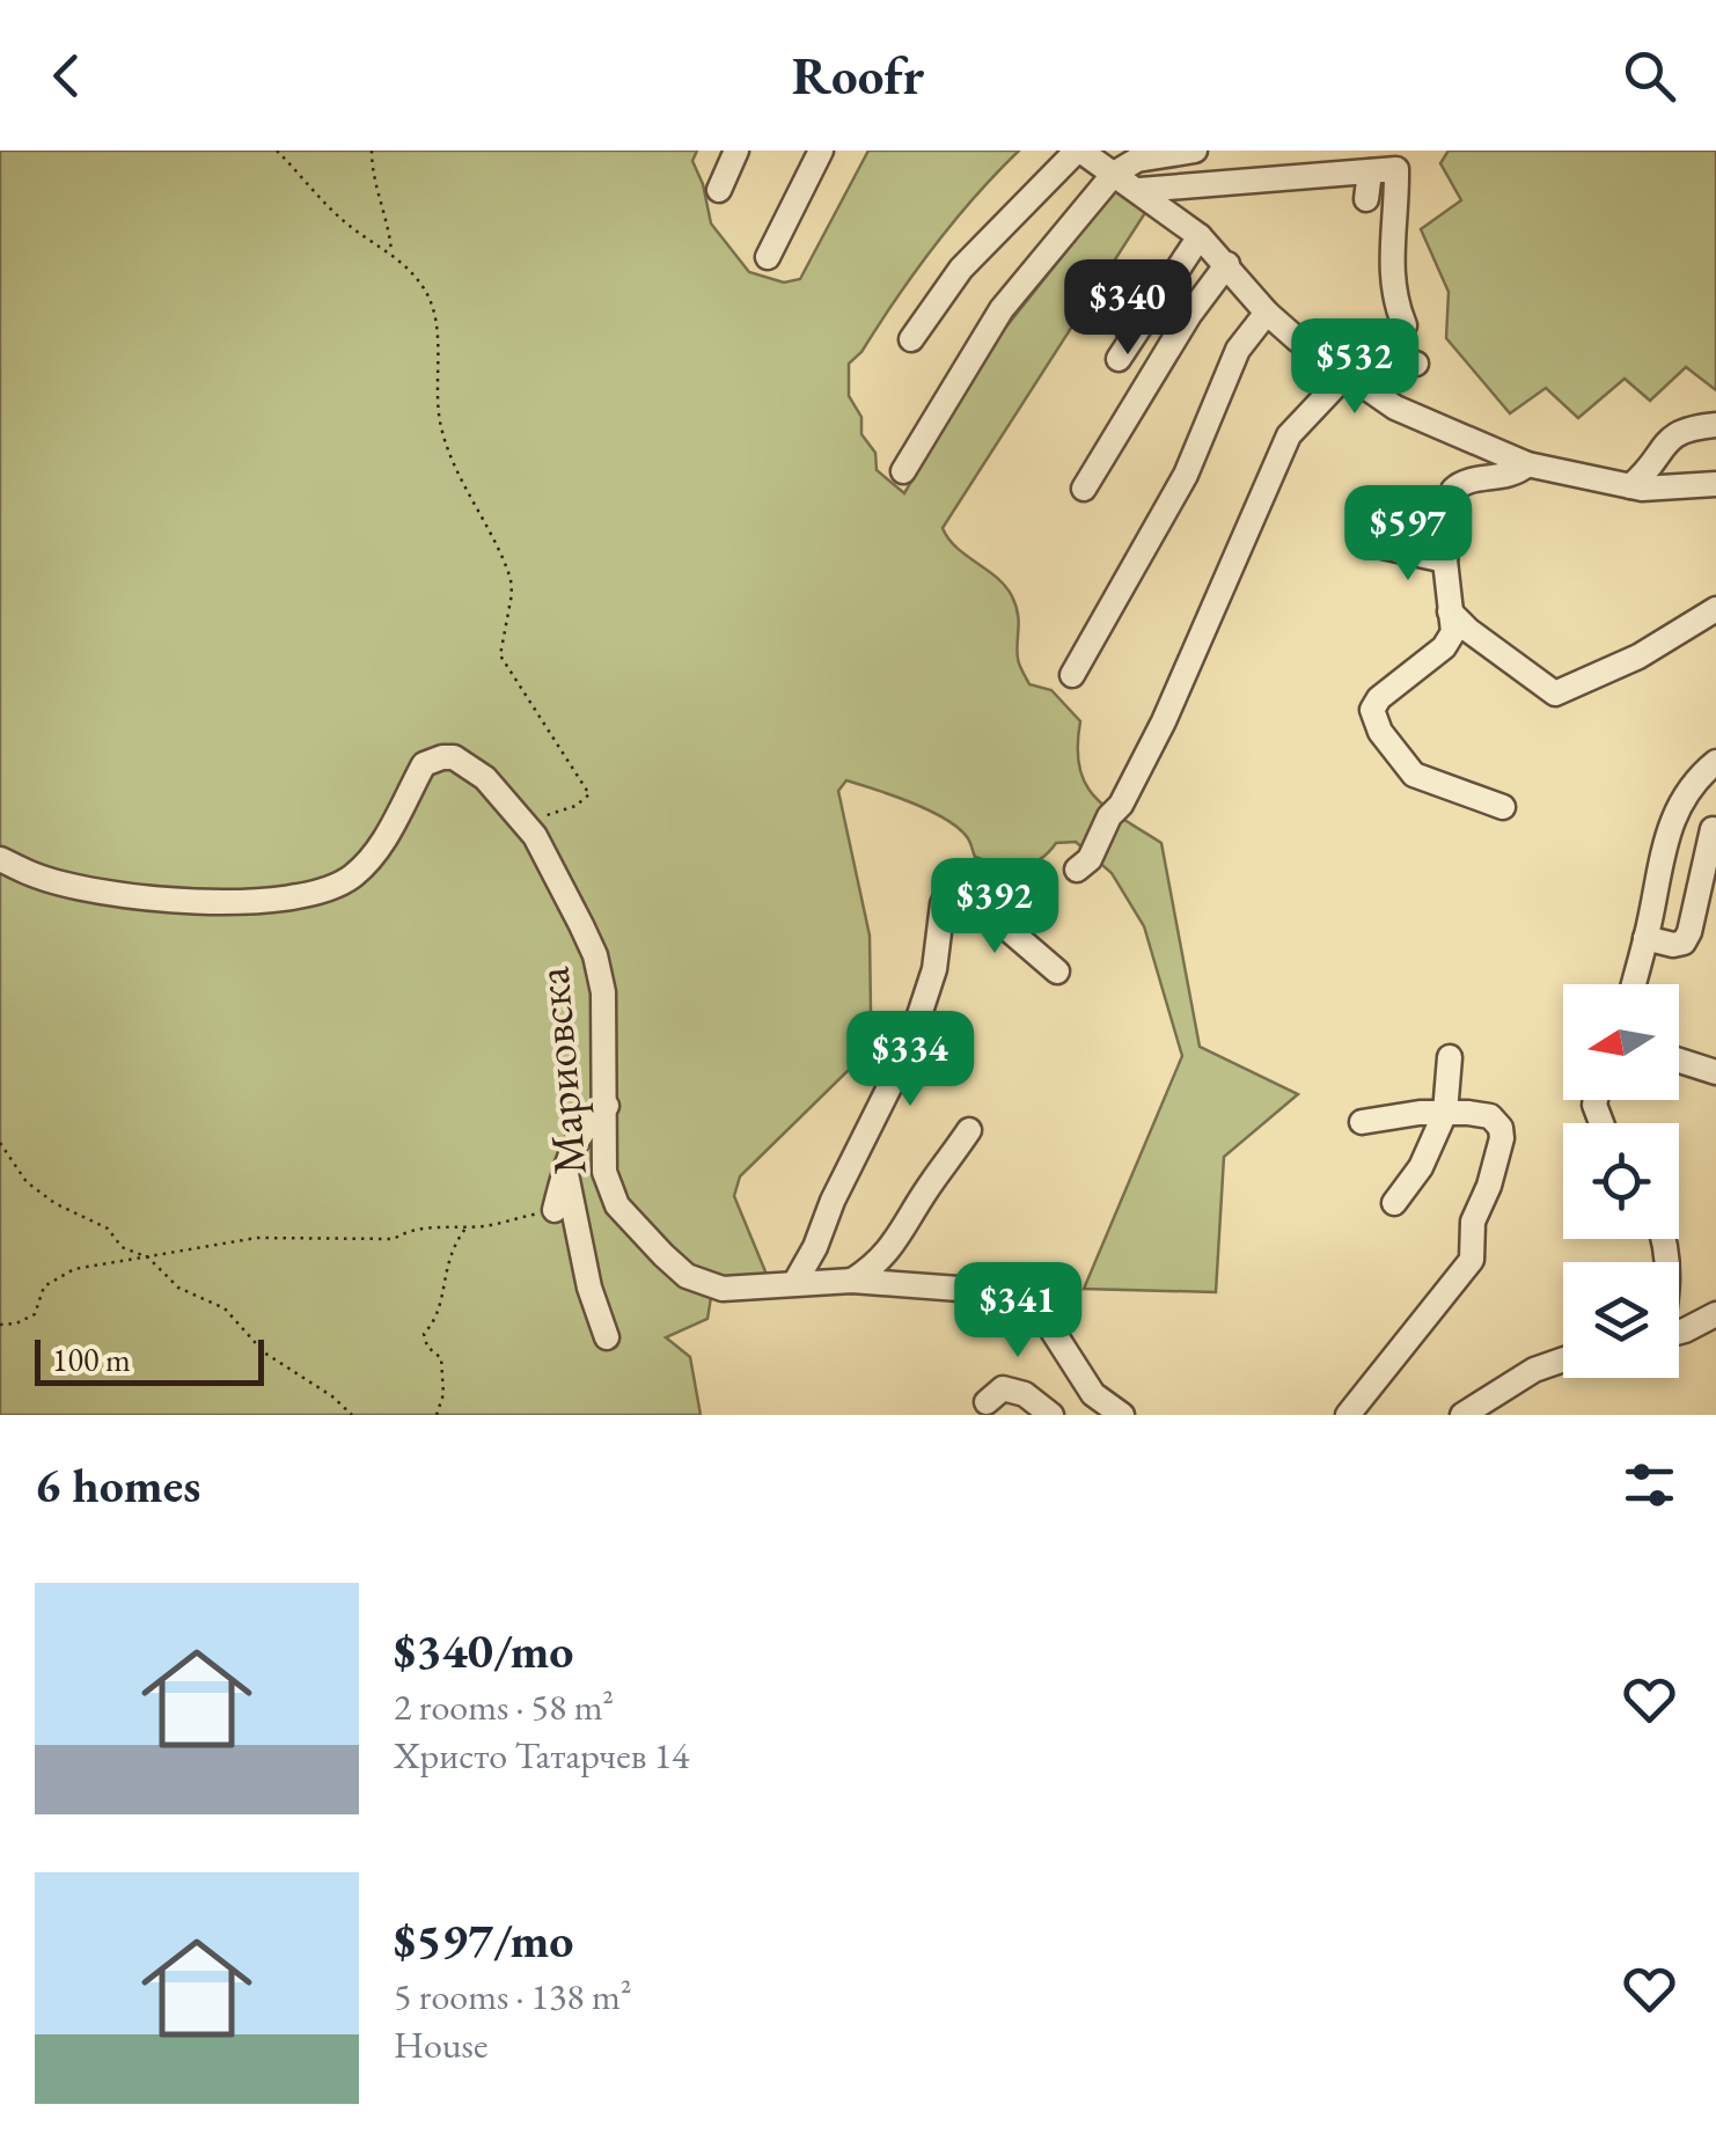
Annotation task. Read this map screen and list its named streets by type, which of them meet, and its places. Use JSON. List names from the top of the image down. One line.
{"streets":{"street":["Мариовска"]},"scale_bar":"100 m","north":"left","page":{"header":"Roofr","price":["$340","$532","$597","$392","$334","$341"],"scale":"100 m","heading":"6 homes","list":[{"name":"$340/mo","note":"2 rooms · 58 m² · Христо Татарчев 14"},{"name":"$597/mo","note":"5 rooms · 138 m² · House"}]}}
